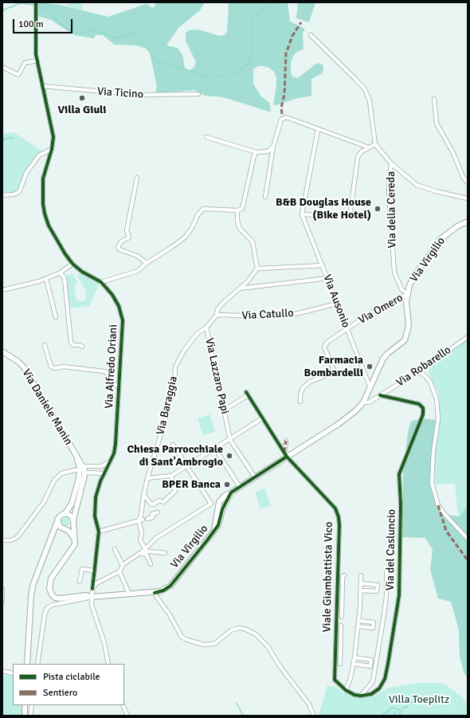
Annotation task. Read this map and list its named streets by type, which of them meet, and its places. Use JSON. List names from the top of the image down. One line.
{"streets":{"main road":["Via Virgilio","Via Daniele Manin"],"street":["Via Ticino","Via della Cereda","Via Ausonio","Via Omero","Via Catullo","Via Alfredo Oriani","Via Robarello","Via Lazzaro Papi","Via Baraggia","Via del Casluncio","Viale Giambattista Vico"]},"crossings":[["Via Ticino","Via Alfredo Oriani"],["Via della Cereda","Via Virgilio"],["Via della Cereda","Via Omero"],["Via Virgilio","Via Ausonio"],["Via Virgilio","Via Omero"],["Via Virgilio","Via Alfredo Oriani"],["Via Virgilio","Via Robarello"],["Via Virgilio","Via Lazzaro Papi"],["Via Virgilio","Viale Giambattista Vico"],["Via Ausonio","Via Omero"],["Via Ausonio","Via Catullo"],["Via Catullo","Via Lazzaro Papi"],["Via Robarello","Via del Casluncio"],["Via Lazzaro Papi","Via Baraggia"],["Via Lazzaro Papi","Viale Giambattista Vico"]],"parks":["Villa Toeplitz"],"places":["Villa Giuli","B&B Douglas House (Bike Hotel)","Farmacia Bombardelli","Chiesa Parrocchiale di Sant'Ambrogio","BPER Banca"],"legend":["Pista ciclabile","Sentiero"],"scale_bar":"100 m"}
